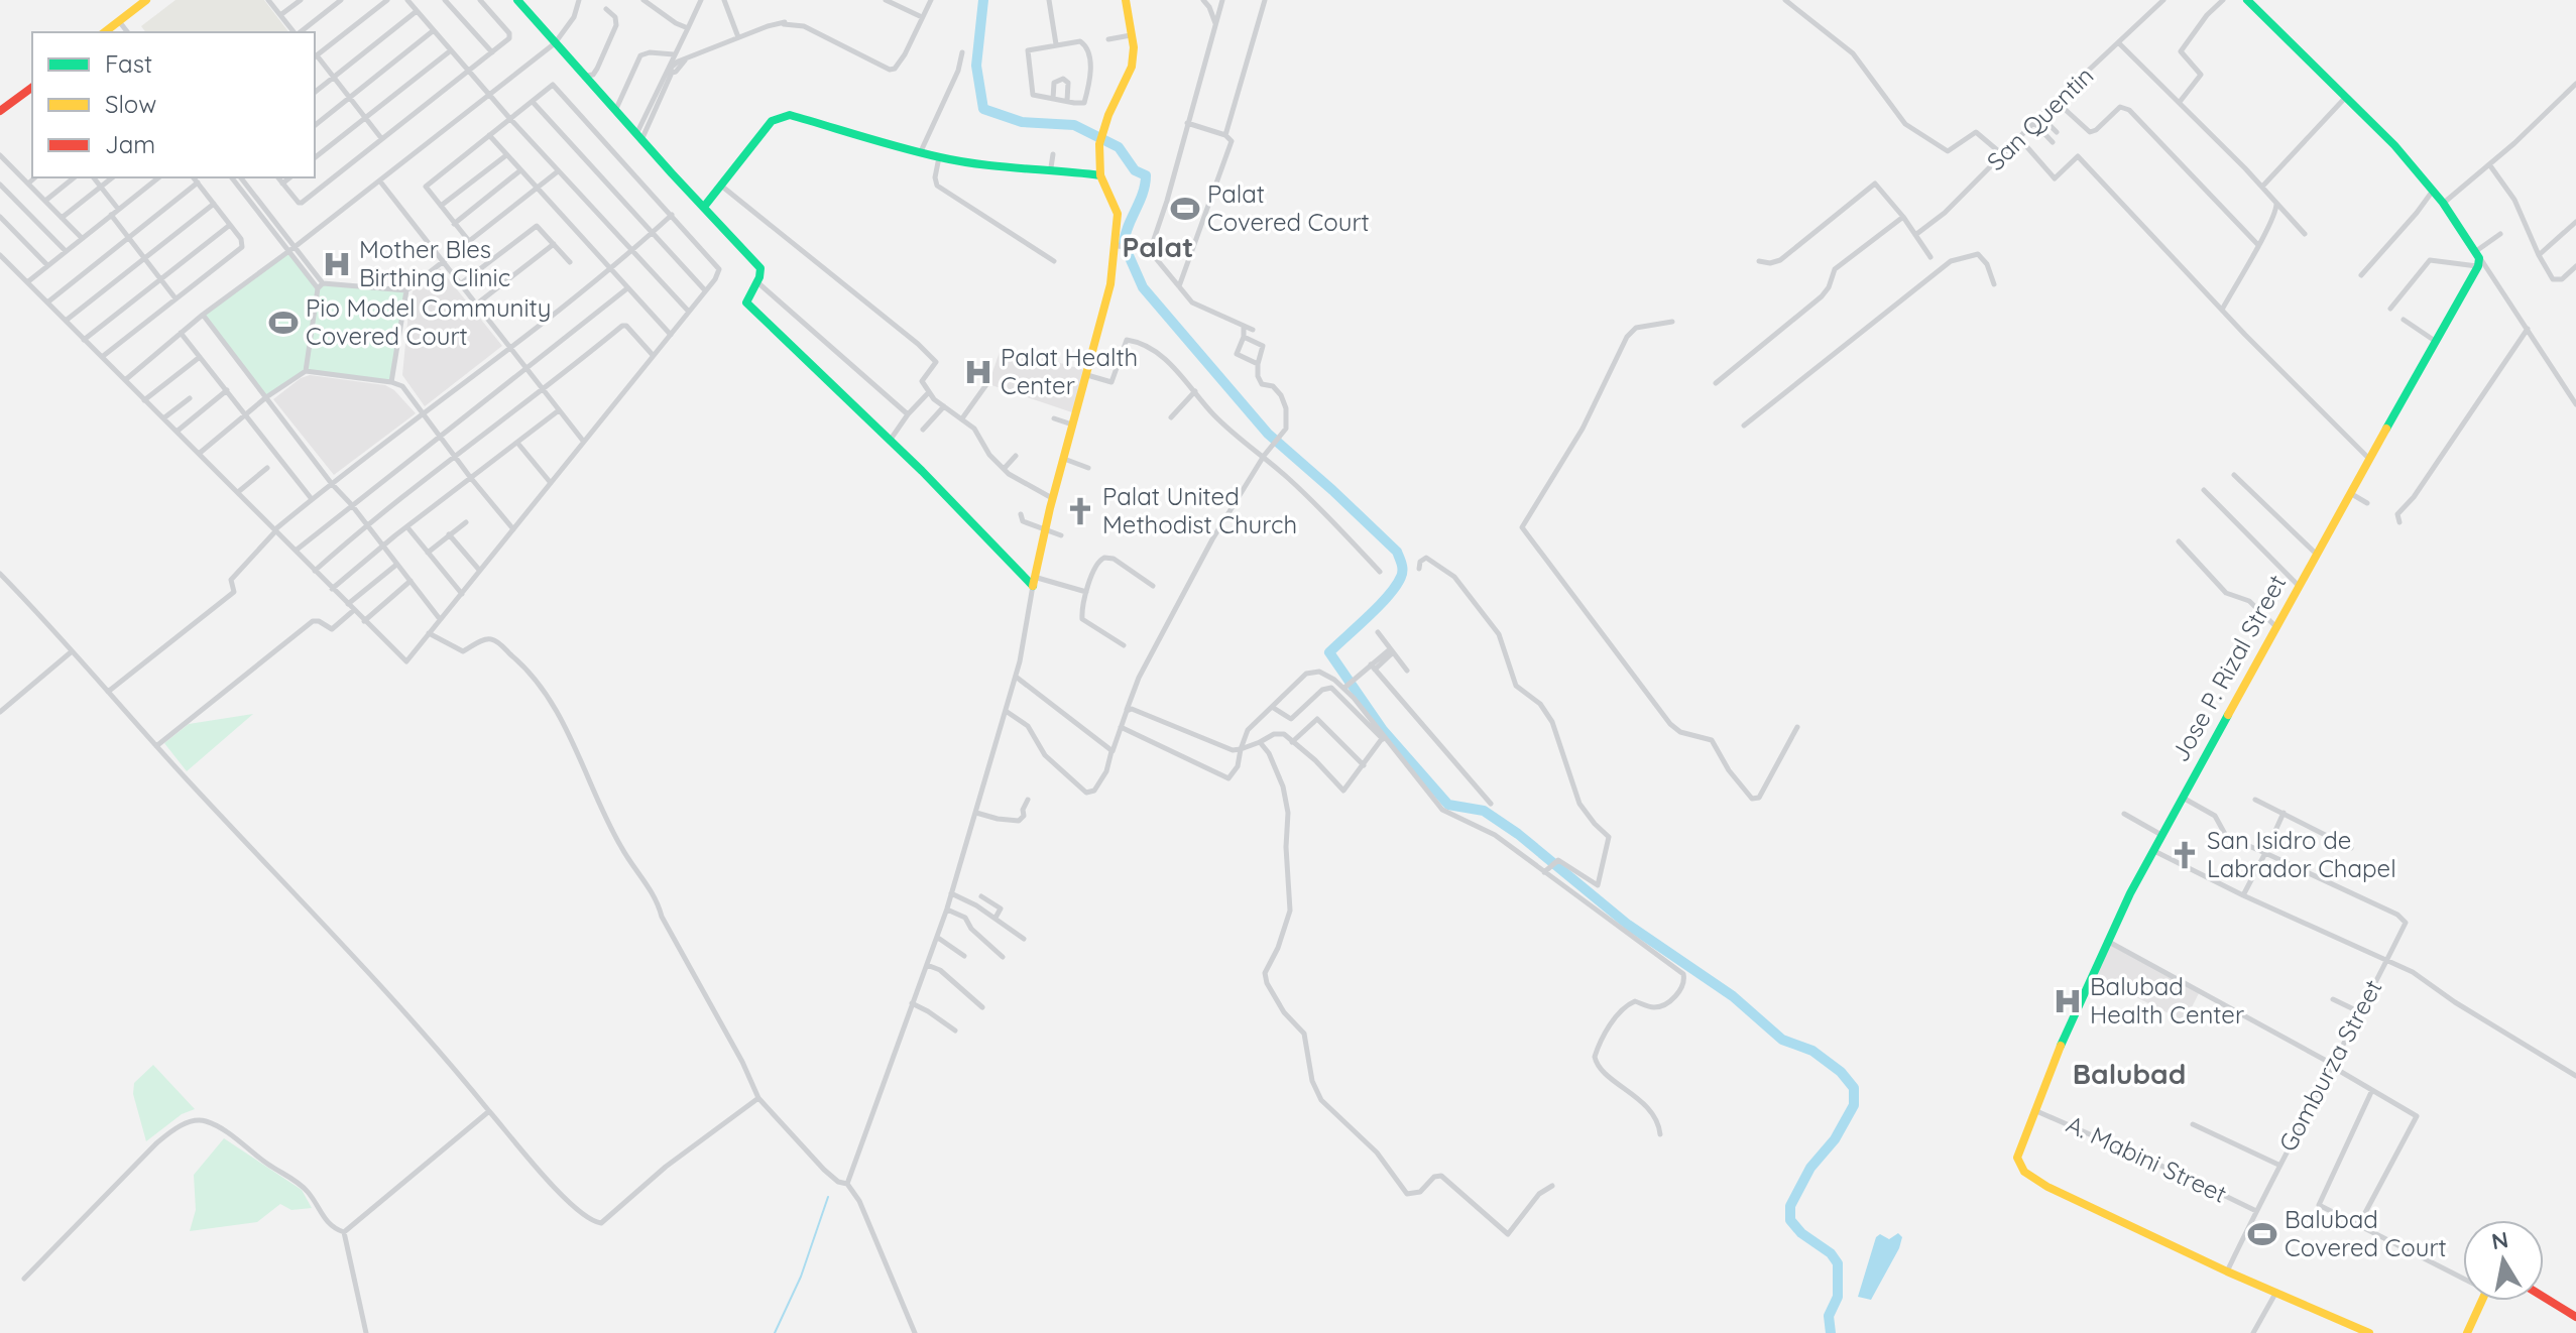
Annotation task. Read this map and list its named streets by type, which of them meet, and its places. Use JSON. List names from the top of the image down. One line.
{"streets":{"street":["San Quentin","Jose P. Rizal Street","Gomburza Street","A. Mabini Street"]},"crossings":[["Jose P. Rizal Street","Gomburza Street"],["Jose P. Rizal Street","A. Mabini Street"],["Gomburza Street","A. Mabini Street"]],"districts":["Palat","Balubad"],"places":{"sports":["Palat Covered Court","Pio Model Community Covered Court","Balubad Covered Court"],"hospital":["Mother Bles Birthing Clinic","Palat Health Center","Balubad Health Center"],"church":["Palat United Methodist Church","San Isidro de Labrador Chapel"]},"legend":["Fast","Slow","Jam"],"north":"top"}
